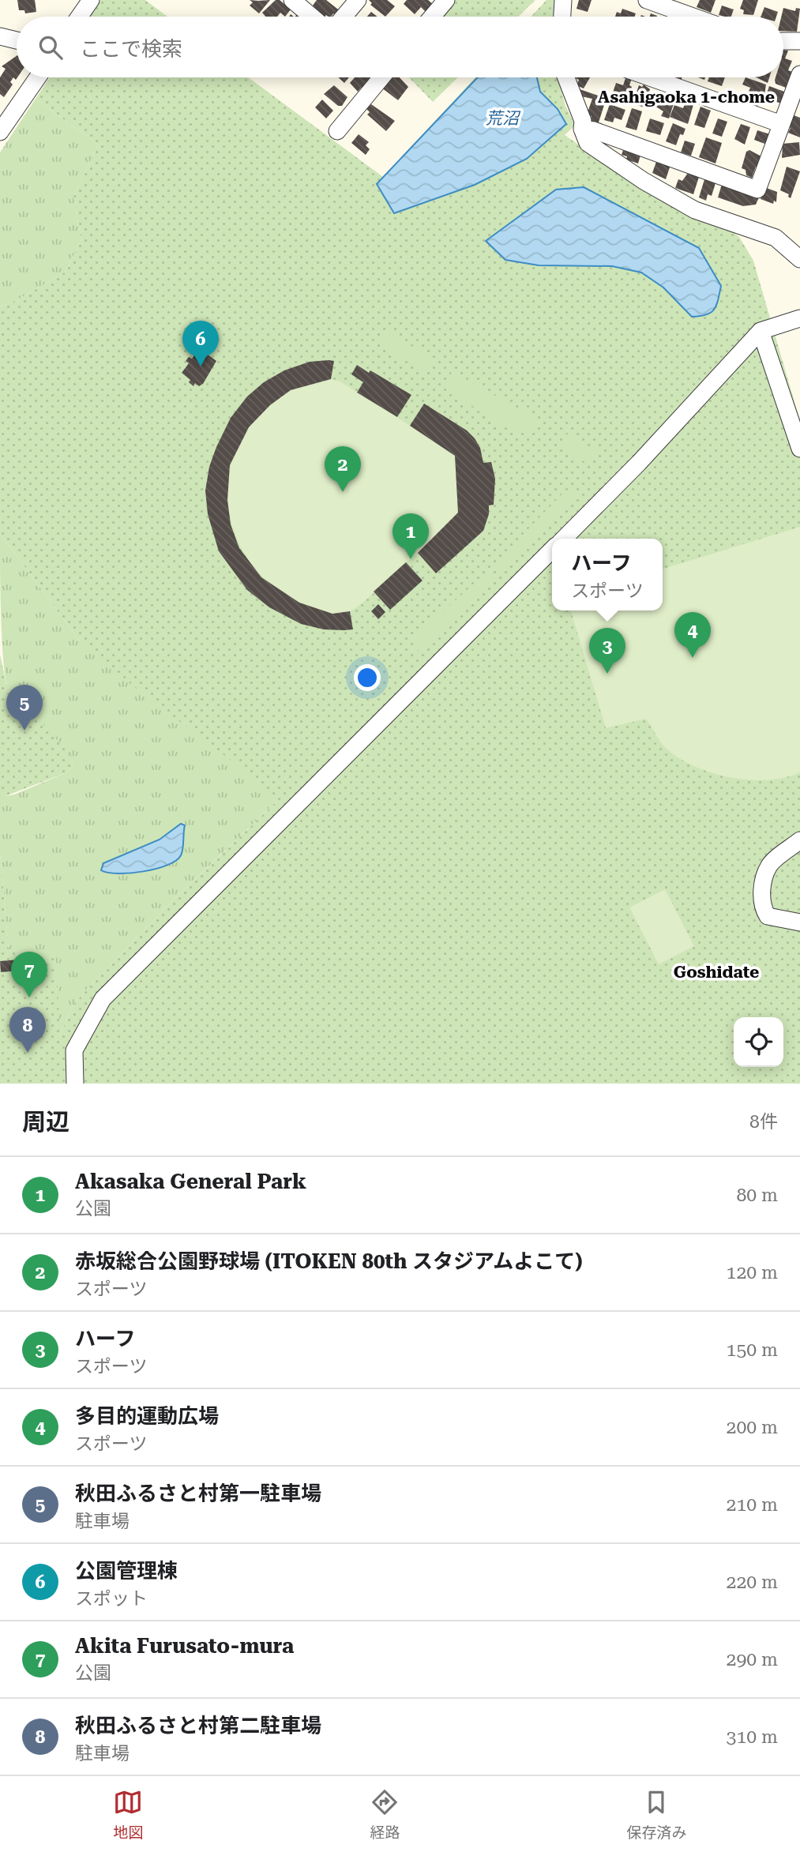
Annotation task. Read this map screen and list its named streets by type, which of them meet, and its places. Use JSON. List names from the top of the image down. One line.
{"districts":["Asahigaoka 1-chome","Goshidate"],"water":["荒沼"],"page":{"search":"ここで検索","pins":["6","2","1","4","3","5","7","8"],"popup":["ハーフ","スポーツ"],"heading":["周辺","8件"],"list":[{"mark":"1","name":"Akasaka General Park","note":"公園","value":"80 m"},{"mark":"2","name":"赤坂総合公園野球場 (ITOKEN 80th スタジアムよこて)","note":"スポーツ","value":"120 m"},{"mark":"3","name":"ハーフ","note":"スポーツ","value":"150 m"},{"mark":"4","name":"多目的運動広場","note":"スポーツ","value":"200 m"},{"mark":"5","name":"秋田ふるさと村第一駐車場","note":"駐車場","value":"210 m"},{"mark":"6","name":"公園管理棟","note":"スポット","value":"220 m"},{"mark":"7","name":"Akita Furusato-mura","note":"公園","value":"290 m"},{"mark":"8","name":"秋田ふるさと村第二駐車場","note":"駐車場","value":"310 m"}],"nav":["地図","経路","保存済み"]}}
